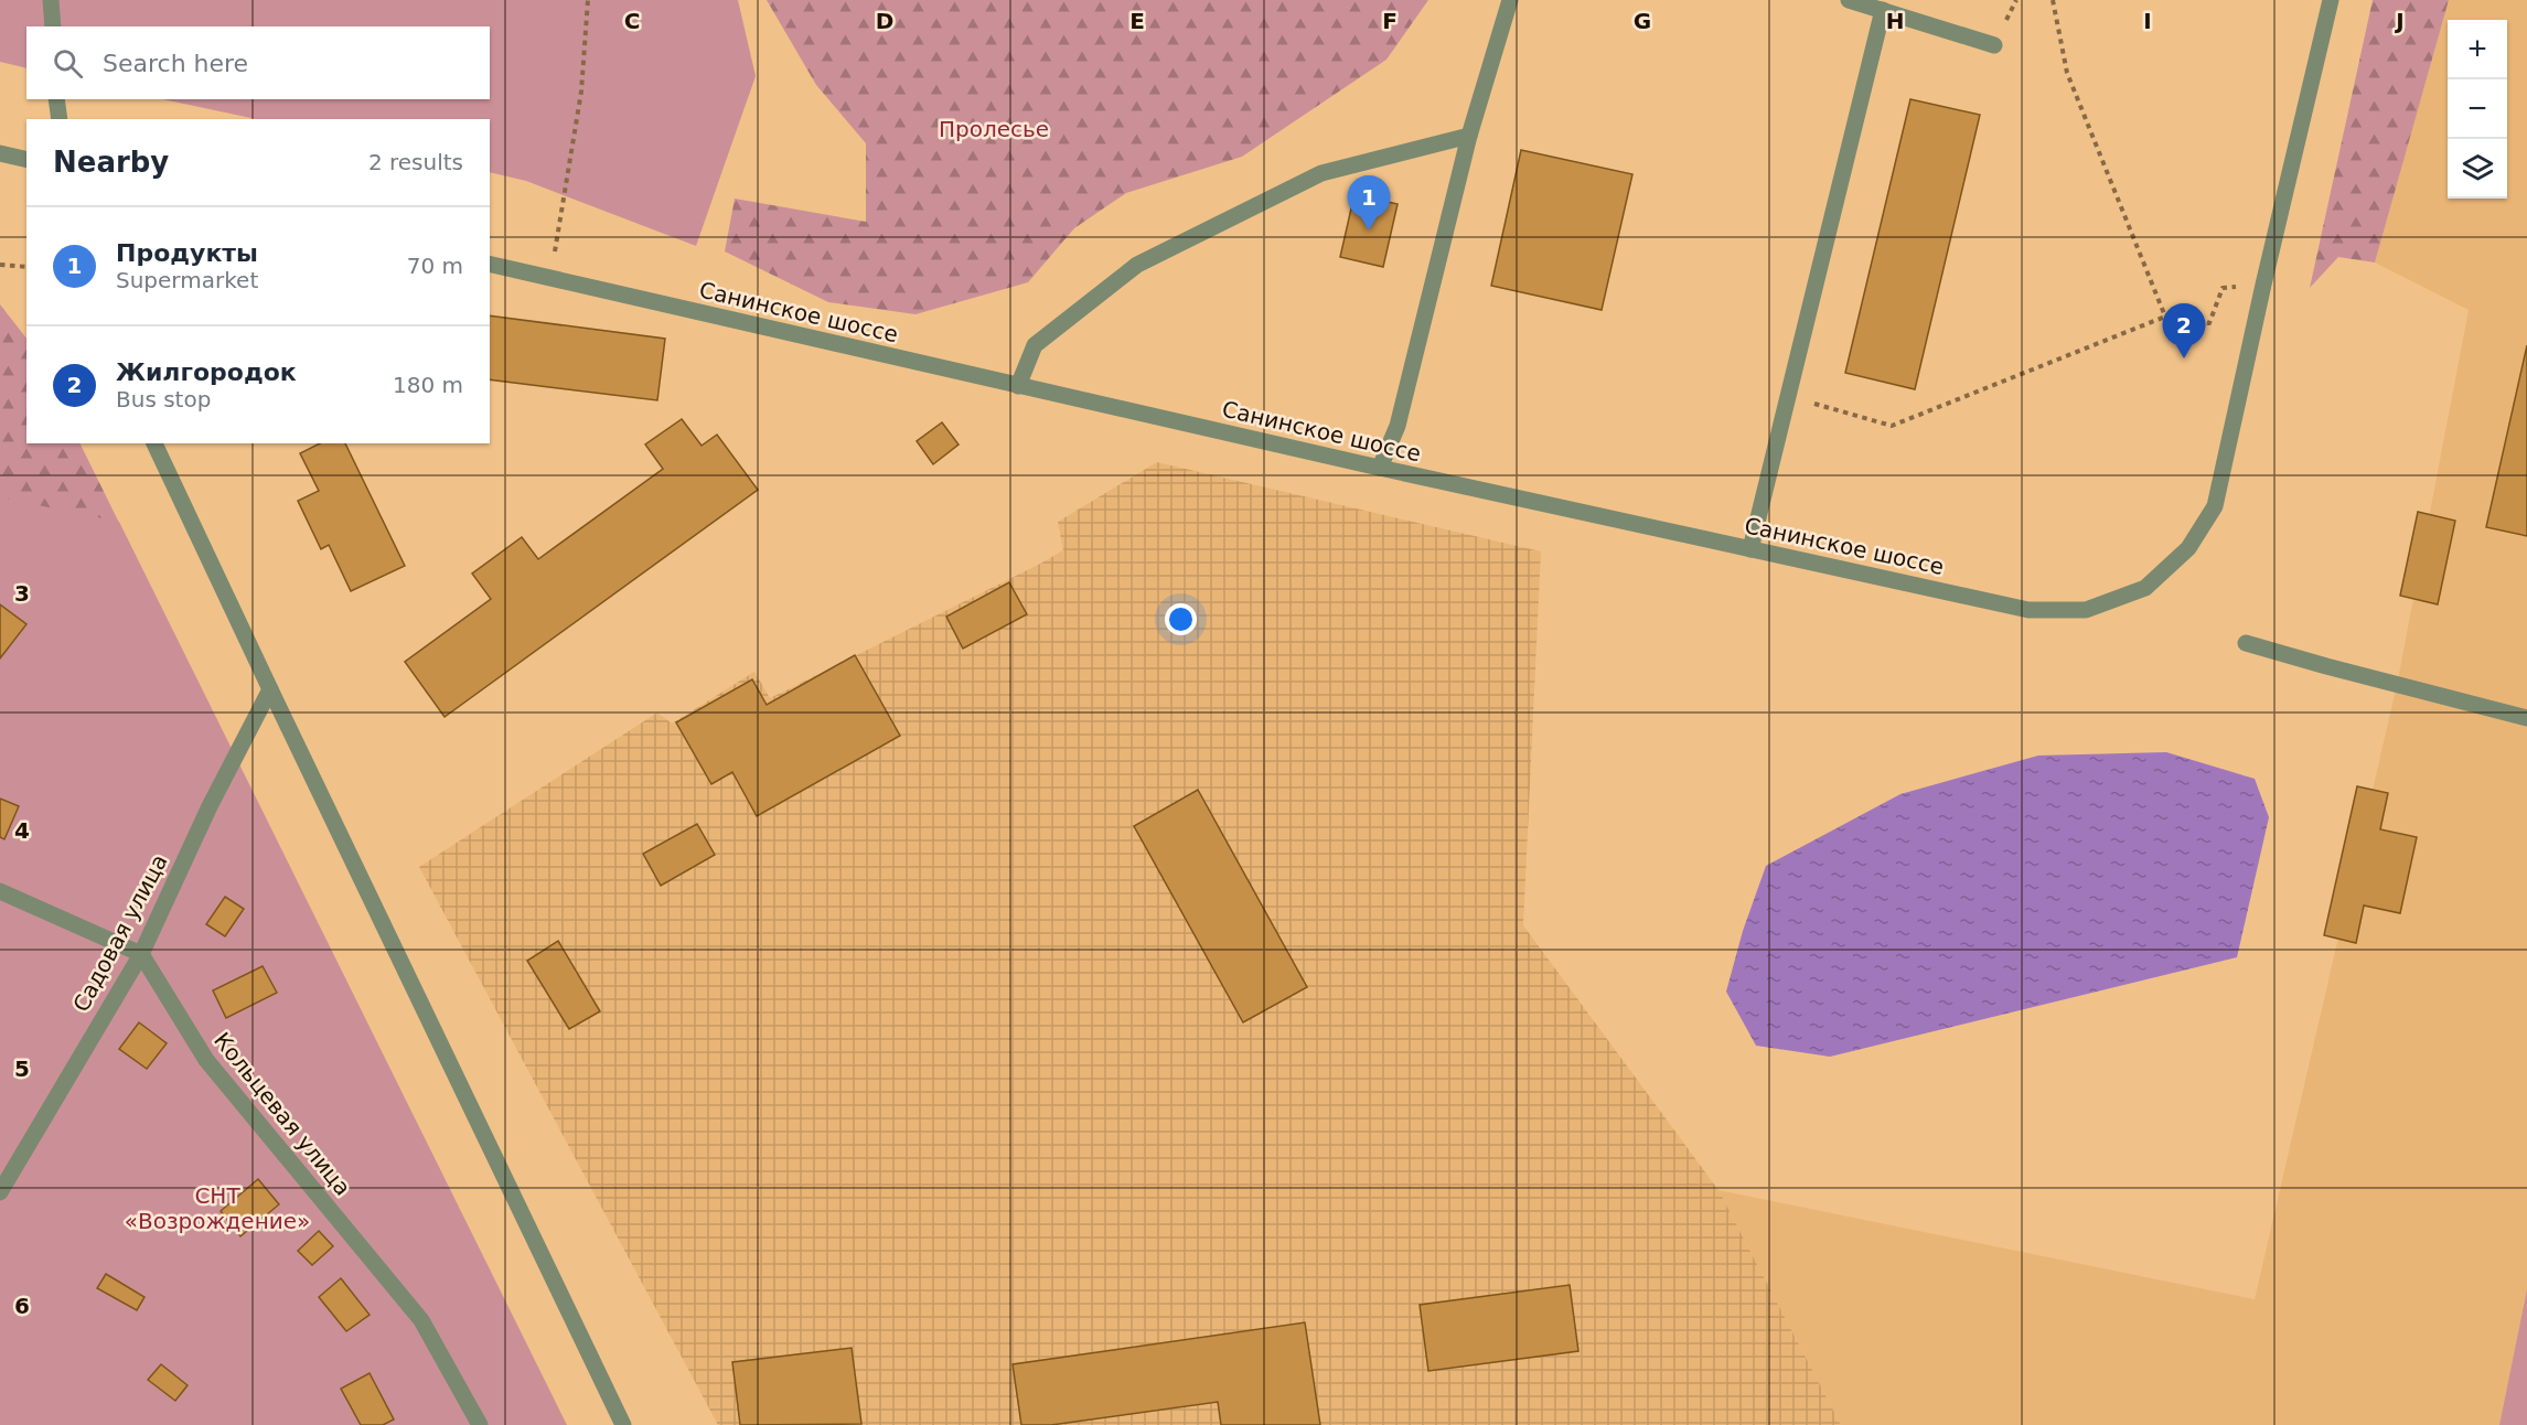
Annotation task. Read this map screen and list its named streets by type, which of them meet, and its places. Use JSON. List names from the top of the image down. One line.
{"streets":{"street":["Санинское шоссе","Садовая улица","Кольцевая улица"]},"crossings":[["Садовая улица","Кольцевая улица"]],"parks":["Пролесье","СНТ «Возрождение»"],"page":{"map_buttons":["+","−"],"search":"Search here","heading":["Nearby","2 results"],"pins":["1","2"],"list":[{"mark":"1","name":"Продукты","note":"Supermarket","value":"70 m"},{"mark":"2","name":"Жилгородок","note":"Bus stop","value":"180 m"}]},"grid":{"columns":["C","D","E","F","G","H","I","J"],"rows":["3","4","5","6"]}}
